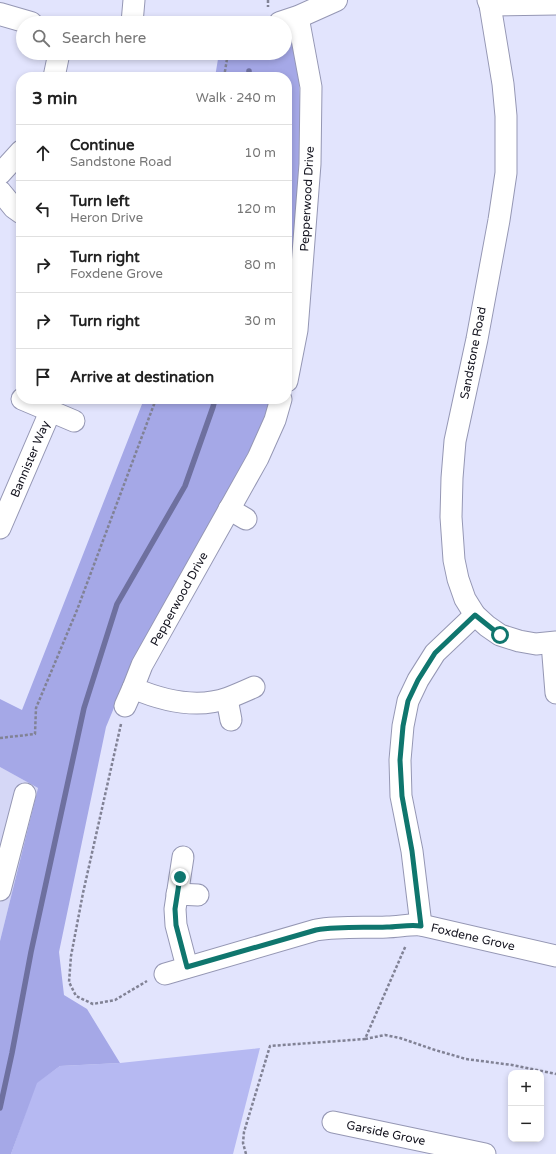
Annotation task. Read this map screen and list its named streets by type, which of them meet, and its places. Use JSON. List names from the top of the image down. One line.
{"streets":{"street":["Pepperwood Drive","Sandstone Road","Bannister Way","Foxdene Grove","Garside Grove"]},"page":{"search":"Search here","heading":["3 min","Walk · 240 m"],"list":[["Continue","Sandstone Road","10 m"],["Turn left","Heron Drive","120 m"],["Turn right","Foxdene Grove","80 m"],["Turn right","30 m"],"Arrive at destination"],"map_buttons":["+","−"]}}
